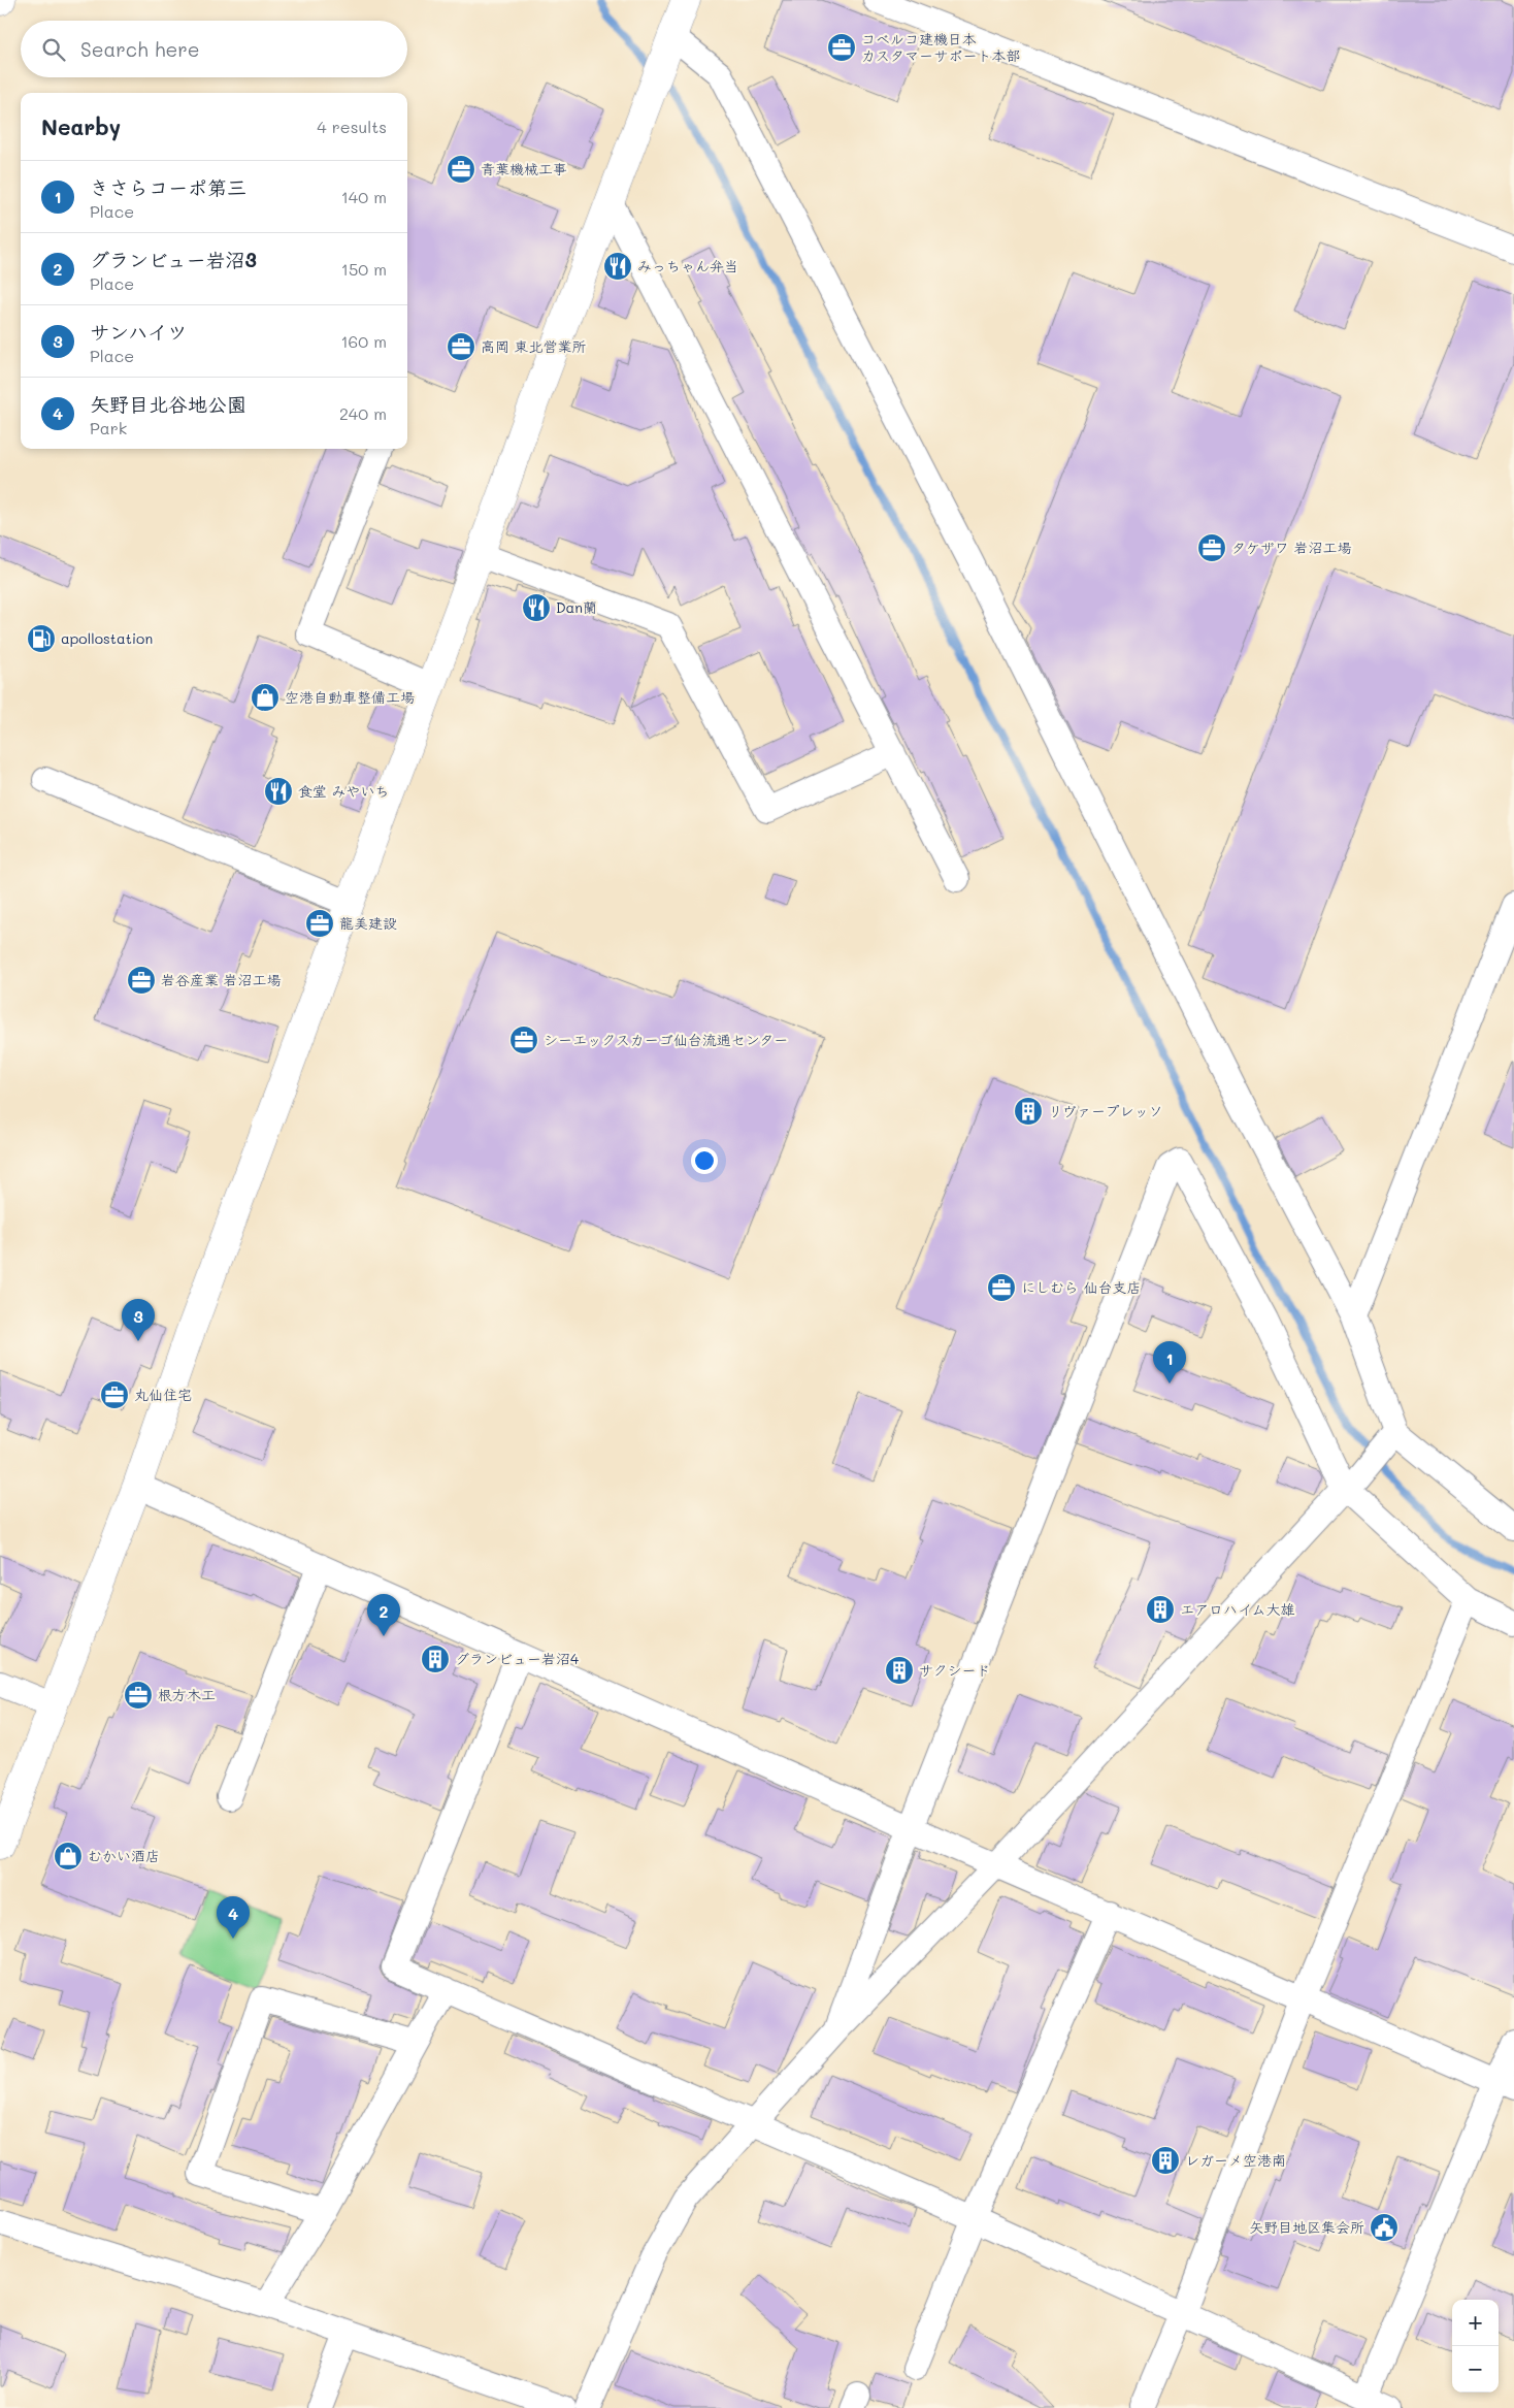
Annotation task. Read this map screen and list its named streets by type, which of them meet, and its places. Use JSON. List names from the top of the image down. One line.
{"places":{"office":["コベルコ建機日本 カスタマーサポート本部","青葉機械工事","高岡 東北営業所","タケザワ 岩沼工場","龍美建設","岩谷産業 岩沼工場","シーエックスカーゴ仙台流通センター","にしむら 仙台支店","丸仙住宅","根方木工"],"restaurant":["みっちゃん弁当","Dan蘭","食堂 みやいち"],"fuel station":["apollostation"],"shop":["空港自動車整備工場","むかい酒店"],"building":["リヴァープレッソ","エアロハイム大雄","グランビュー岩沼4","サクシード","レガーメ空港南"],"public building":["矢野目地区集会所"]},"page":{"search":"Search here","heading":["Nearby","4 results"],"list":[{"mark":"1","name":"きさらコーポ第三","note":"Place","value":"140 m"},{"mark":"2","name":"グランビュー岩沼3","note":"Place","value":"150 m"},{"mark":"3","name":"サンハイツ","note":"Place","value":"160 m"},{"mark":"4","name":"矢野目北谷地公園","note":"Park","value":"240 m"}],"pins":["3","1","2","4"],"map_buttons":["+","−"]}}
